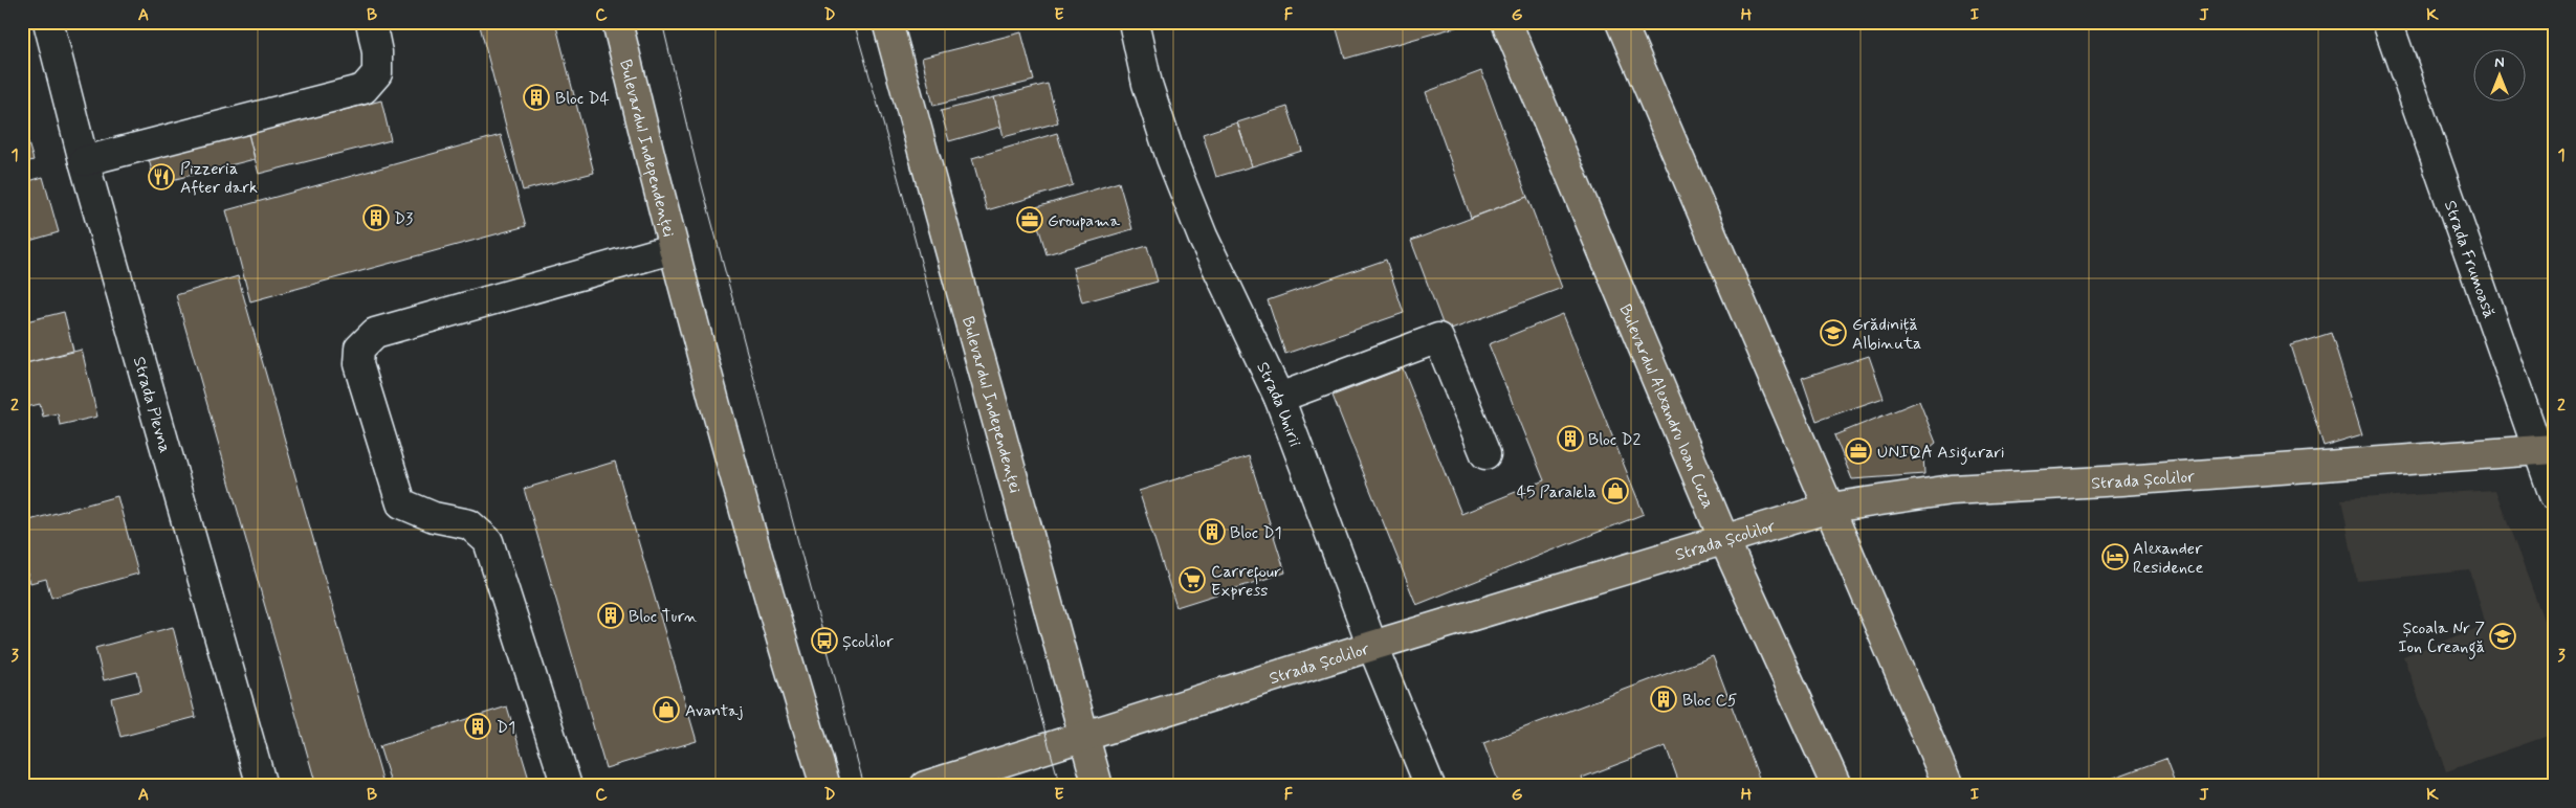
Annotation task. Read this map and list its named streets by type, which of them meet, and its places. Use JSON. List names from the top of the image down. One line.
{"streets":{"main road":["Bulevardul Independenței","Bulevardul Alexandru Ioan Cuza","Strada Școlilor"],"street":["Strada Frumoasă","Strada Unirii","Strada Plevna"]},"crossings":[["Bulevardul Independenței","Strada Școlilor"],["Strada Frumoasă","Strada Școlilor"],["Strada Unirii","Strada Școlilor"],["Bulevardul Alexandru Ioan Cuza","Strada Școlilor"]],"places":{"building":["Bloc D4","D3","Bloc D2","Bloc D1","Bloc Turn","Bloc C5","D1"],"restaurant":["Pizzeria After dark"],"office":["Groupama","UNIQA Asigurari"],"school or university":["Grădiniță Albinuta","Școala Nr 7 Ion Creangă"],"shop":["45 Paralela","Avantaj"],"hotel":["Alexander Residence"],"supermarket":["Carrefour Express"],"bus stop":["Școlilor"]},"north":"top","grid":{"columns":["A","B","C","D","E","F","G","H","I","J","K"],"rows":["1","2","3"]}}
